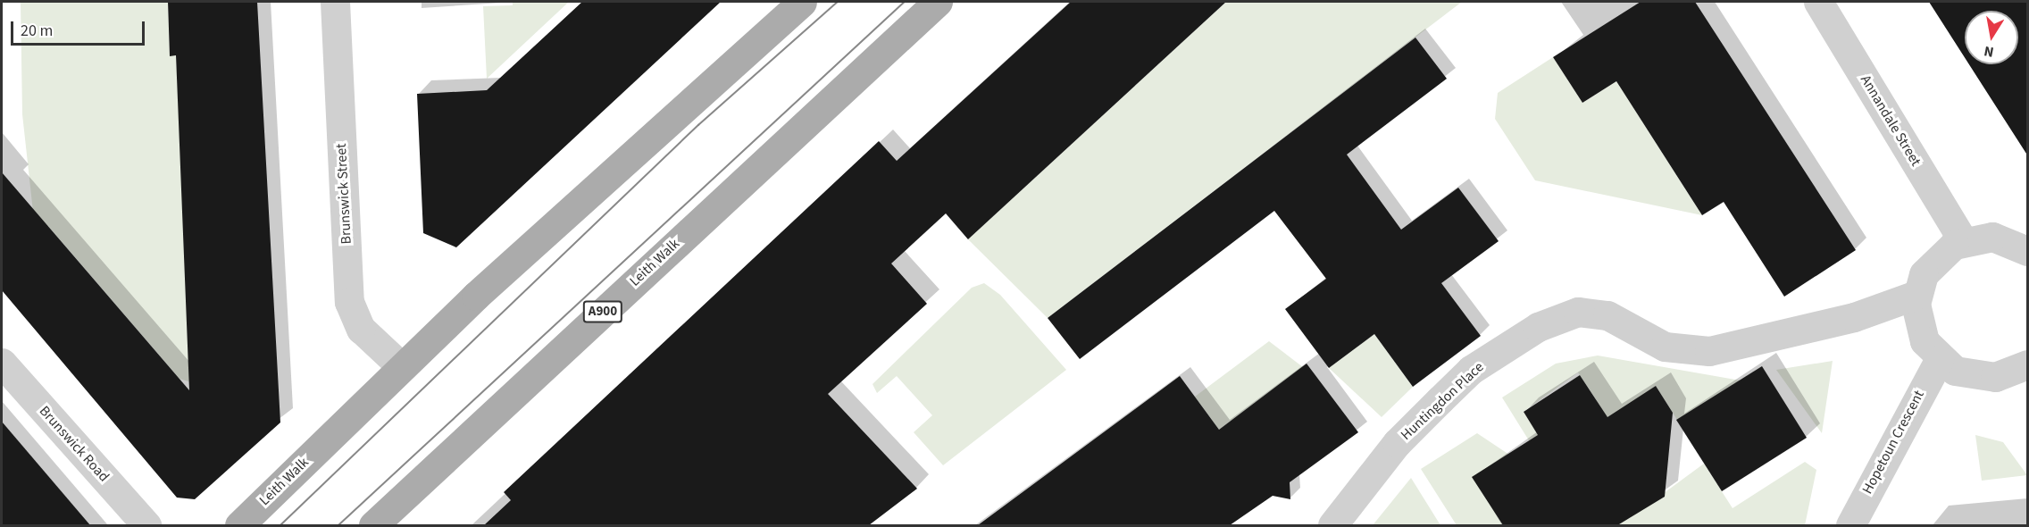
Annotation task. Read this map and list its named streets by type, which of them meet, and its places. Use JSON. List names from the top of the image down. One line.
{"streets":{"main road":["Leith Walk","A900"],"street":["Annandale Street","Brunswick Street","Huntingdon Place","Hopetoun Crescent","Brunswick Road"]},"crossings":[["Brunswick Street","Leith Walk"]],"scale_bar":"20 m","north":"bottom"}
